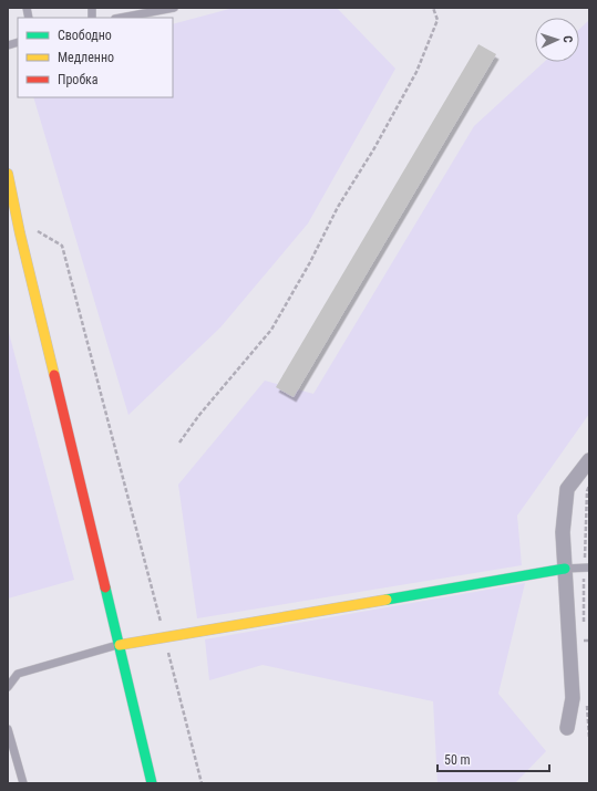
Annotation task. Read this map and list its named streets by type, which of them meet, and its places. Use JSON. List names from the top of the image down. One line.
{"legend":["Свободно","Медленно","Пробка"],"scale_bar":"50 m","north":"right"}
